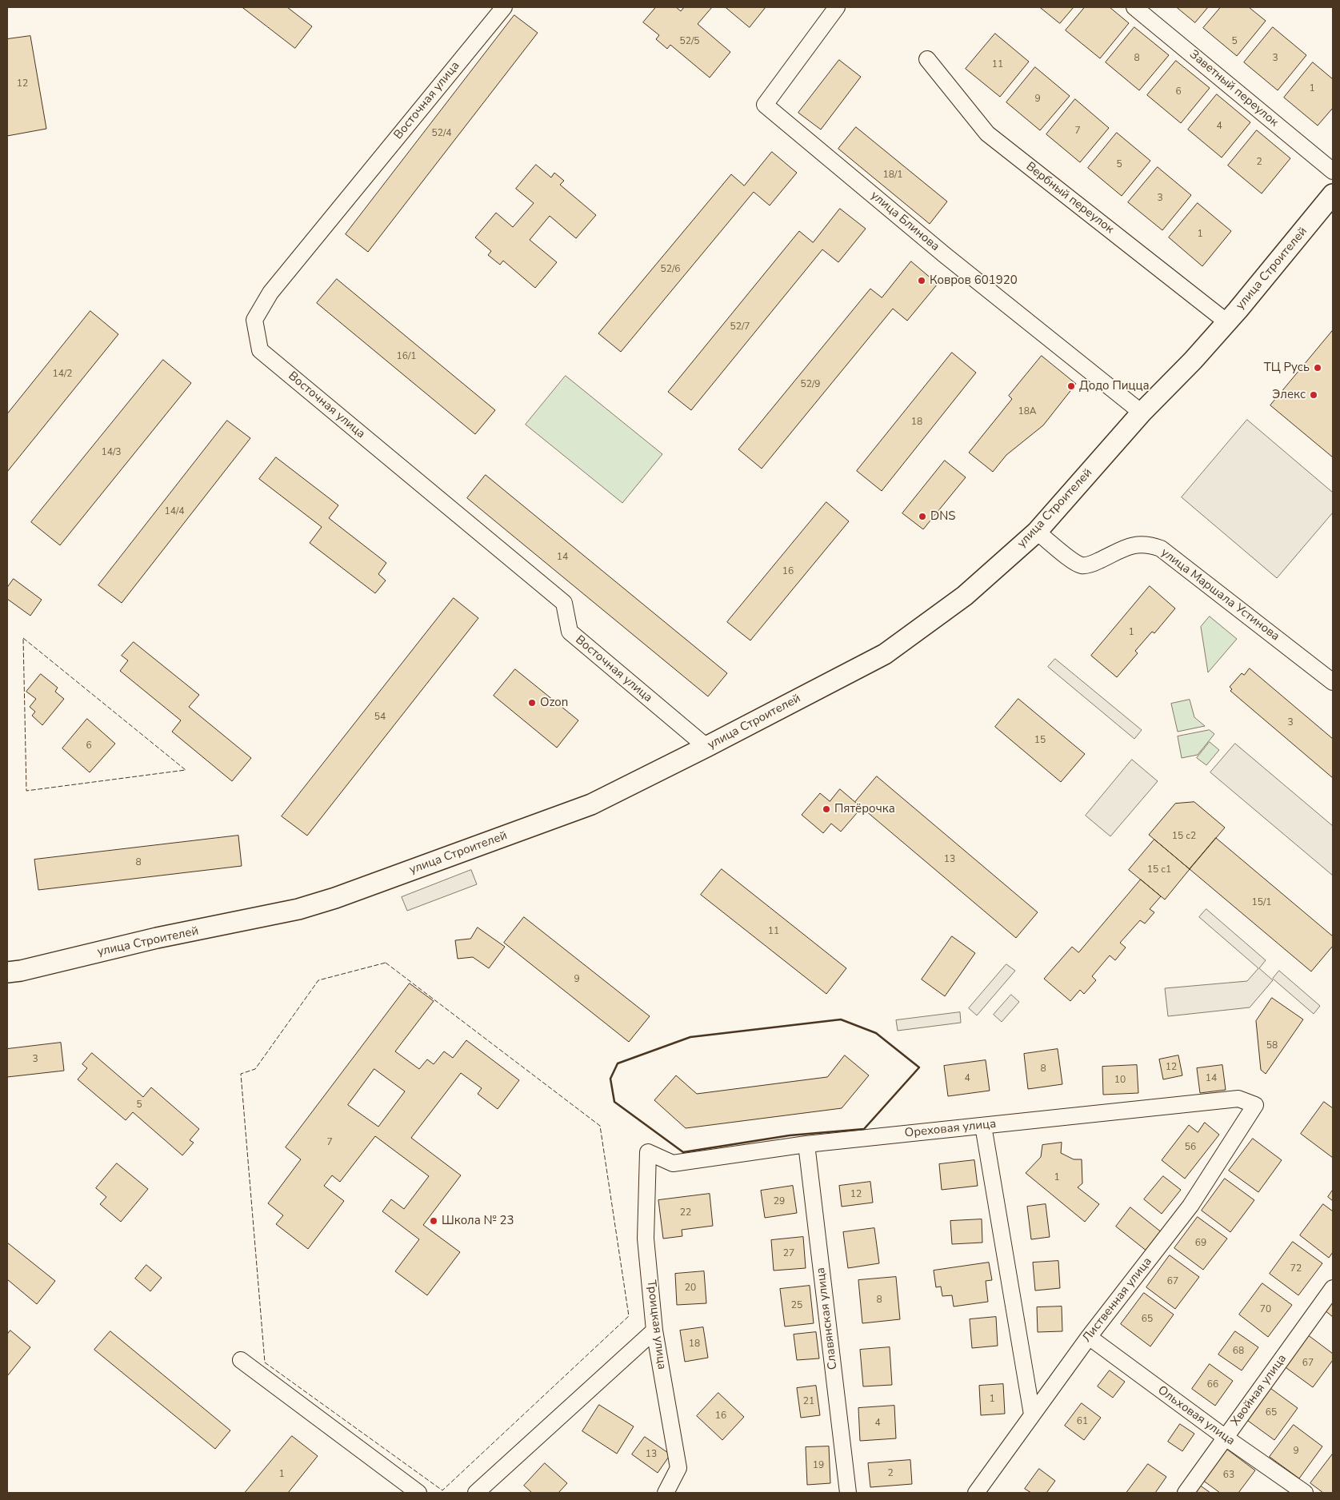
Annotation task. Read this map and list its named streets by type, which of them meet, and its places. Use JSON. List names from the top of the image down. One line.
{"streets":{"main road":["улица Строителей"],"street":["Заветный переулок","Восточная улица","Вербный переулок","улица Блинова","улица Маршала Устинова","Ореховая улица","Лиственная улица","Славянская улица","Троицкая улица","Хвойная улица","Ольховая улица"]},"crossings":[["Восточная улица","улица Строителей"],["Вербный переулок","улица Строителей"],["улица Блинова","улица Строителей"],["улица Строителей","улица Маршала Устинова"],["Ореховая улица","Лиственная улица"],["Ореховая улица","Славянская улица"],["Ореховая улица","Троицкая улица"],["Лиственная улица","Ольховая улица"],["Хвойная улица","Ольховая улица"]],"places":["Ковров 601920","ТЦ Русь","Додо Пицца","Элекс","DNS","Ozon","Пятёрочка","Школа № 23"],"house_numbers":["52/5","5","8","3","11","12","1","6","9","4","7","52/4","2","5","18/1","3","1","52/6","52/7","16/1","14/2","52/9","18А","18","14/3","14/4","14","16","1","54","3","15","6","15 с2","13","8","15 с1","15/1","11","9","58","3","12","8","4","14","10","5","7","56","1","12","29","22","69","27","72","67","20","8","25","70","65","18","68","67","66","1","21","65","16","61","4","9","13","19","2","1","63"]}
